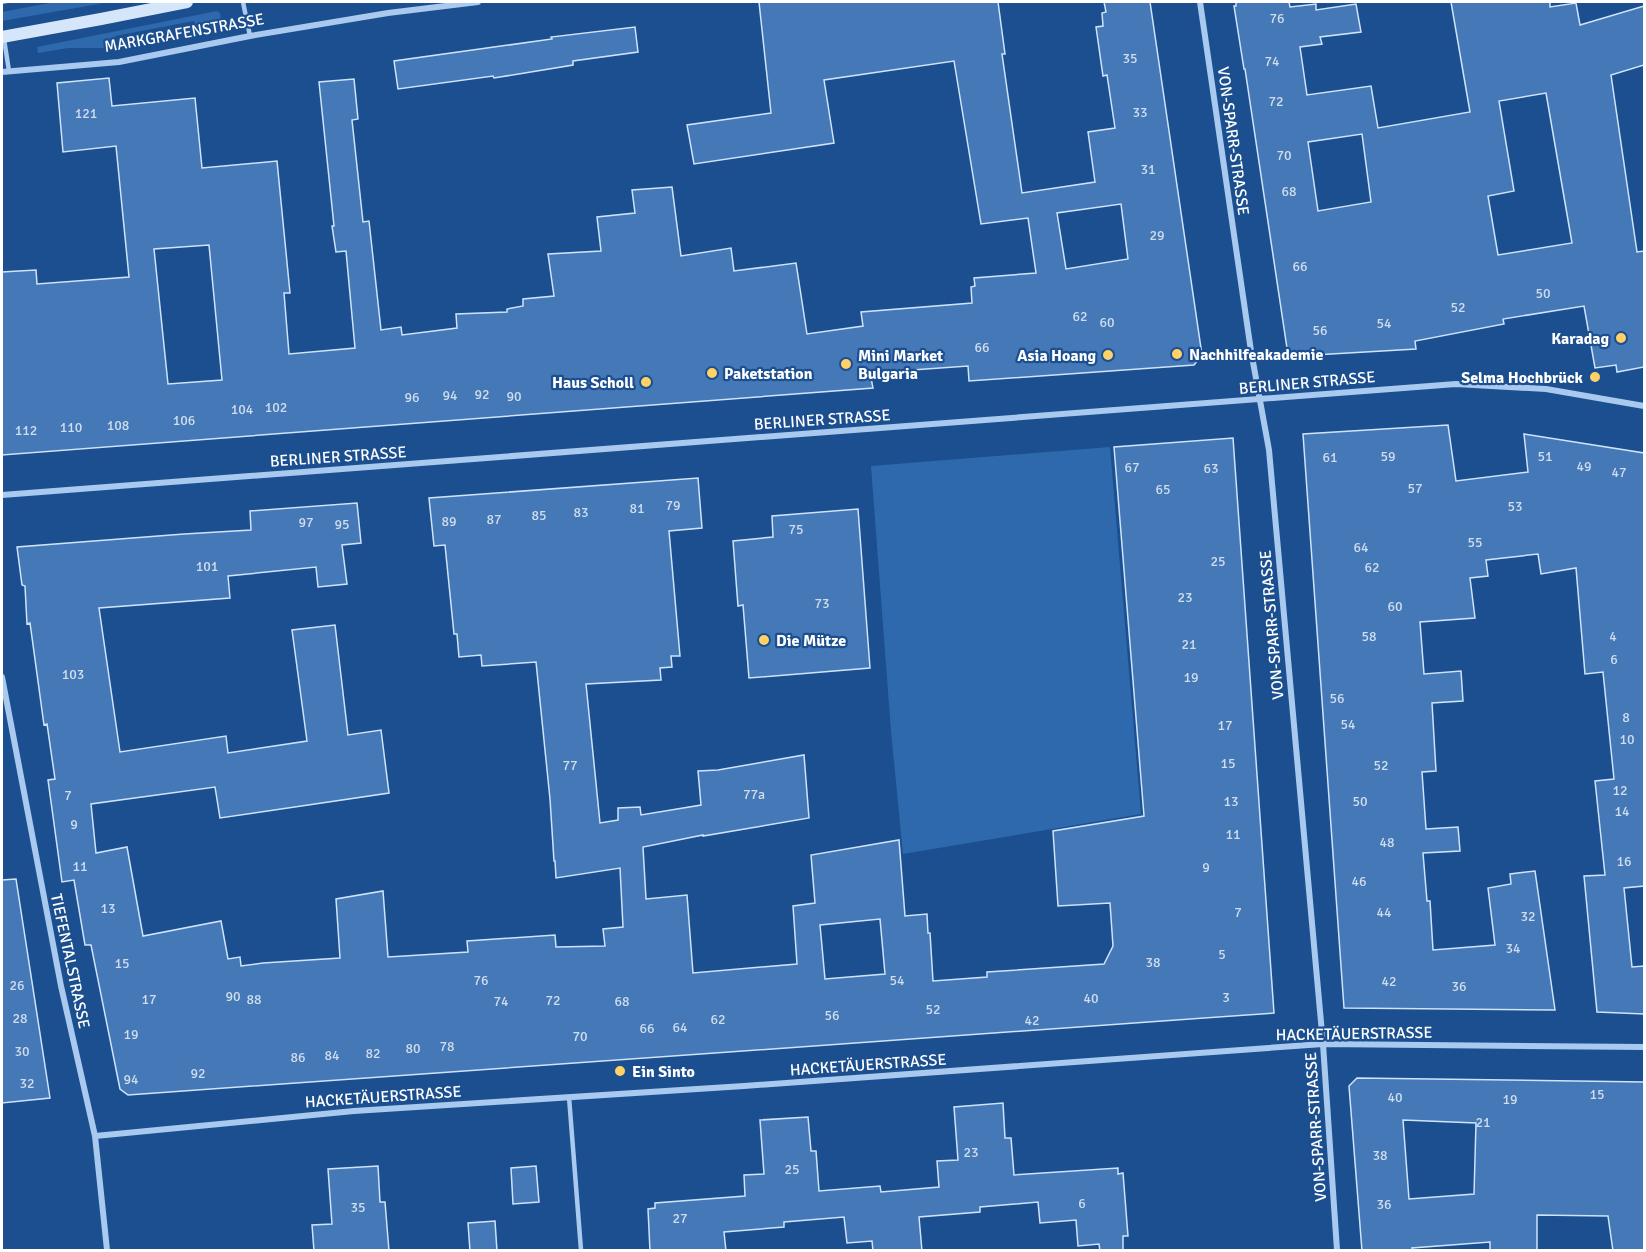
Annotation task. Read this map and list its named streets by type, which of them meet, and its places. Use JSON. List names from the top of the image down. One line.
{"streets":{"main road":["MARKGRAFENSTRASSE"],"street":["VON-SPARR-STRASSE","BERLINER STRASSE","TIEFENTALSTRASSE","HACKETÄUERSTRASSE"]},"crossings":[["VON-SPARR-STRASSE","BERLINER STRASSE"],["VON-SPARR-STRASSE","HACKETÄUERSTRASSE"],["TIEFENTALSTRASSE","HACKETÄUERSTRASSE"]],"places":["Karadag","Nachhilfeakademie","Asia Hoang","Mini Market Bulgaria","Paketstation","Selma Hochbrück","Haus Scholl","Die Mütze","Ein Sinto"],"house_numbers":["76","35","74","72","33","121","70","31","68","29","66","50","52","62","60","54","56","66","92","94","90","96","102","104","106","108","110","112","59","51","61","49","67","63","47","57","65","79","53","81","83","85","87","89","97","95","75","55","64","25","101","62","23","73","60","58","4","21","6","103","19","56","8","54","17","10","15","77","52","12","77a","7","13","50","14","9","11","48","16","11","9","46","13","7","44","32","34","5","38","15","76","54","42","26","36","90","3","40","17","88","72","74","68","52","56","28","62","42","64","66","19","70","78","80","30","82","84","86","92","94","32","15","40","19","21","23","38","25","6","36","35","27"]}
